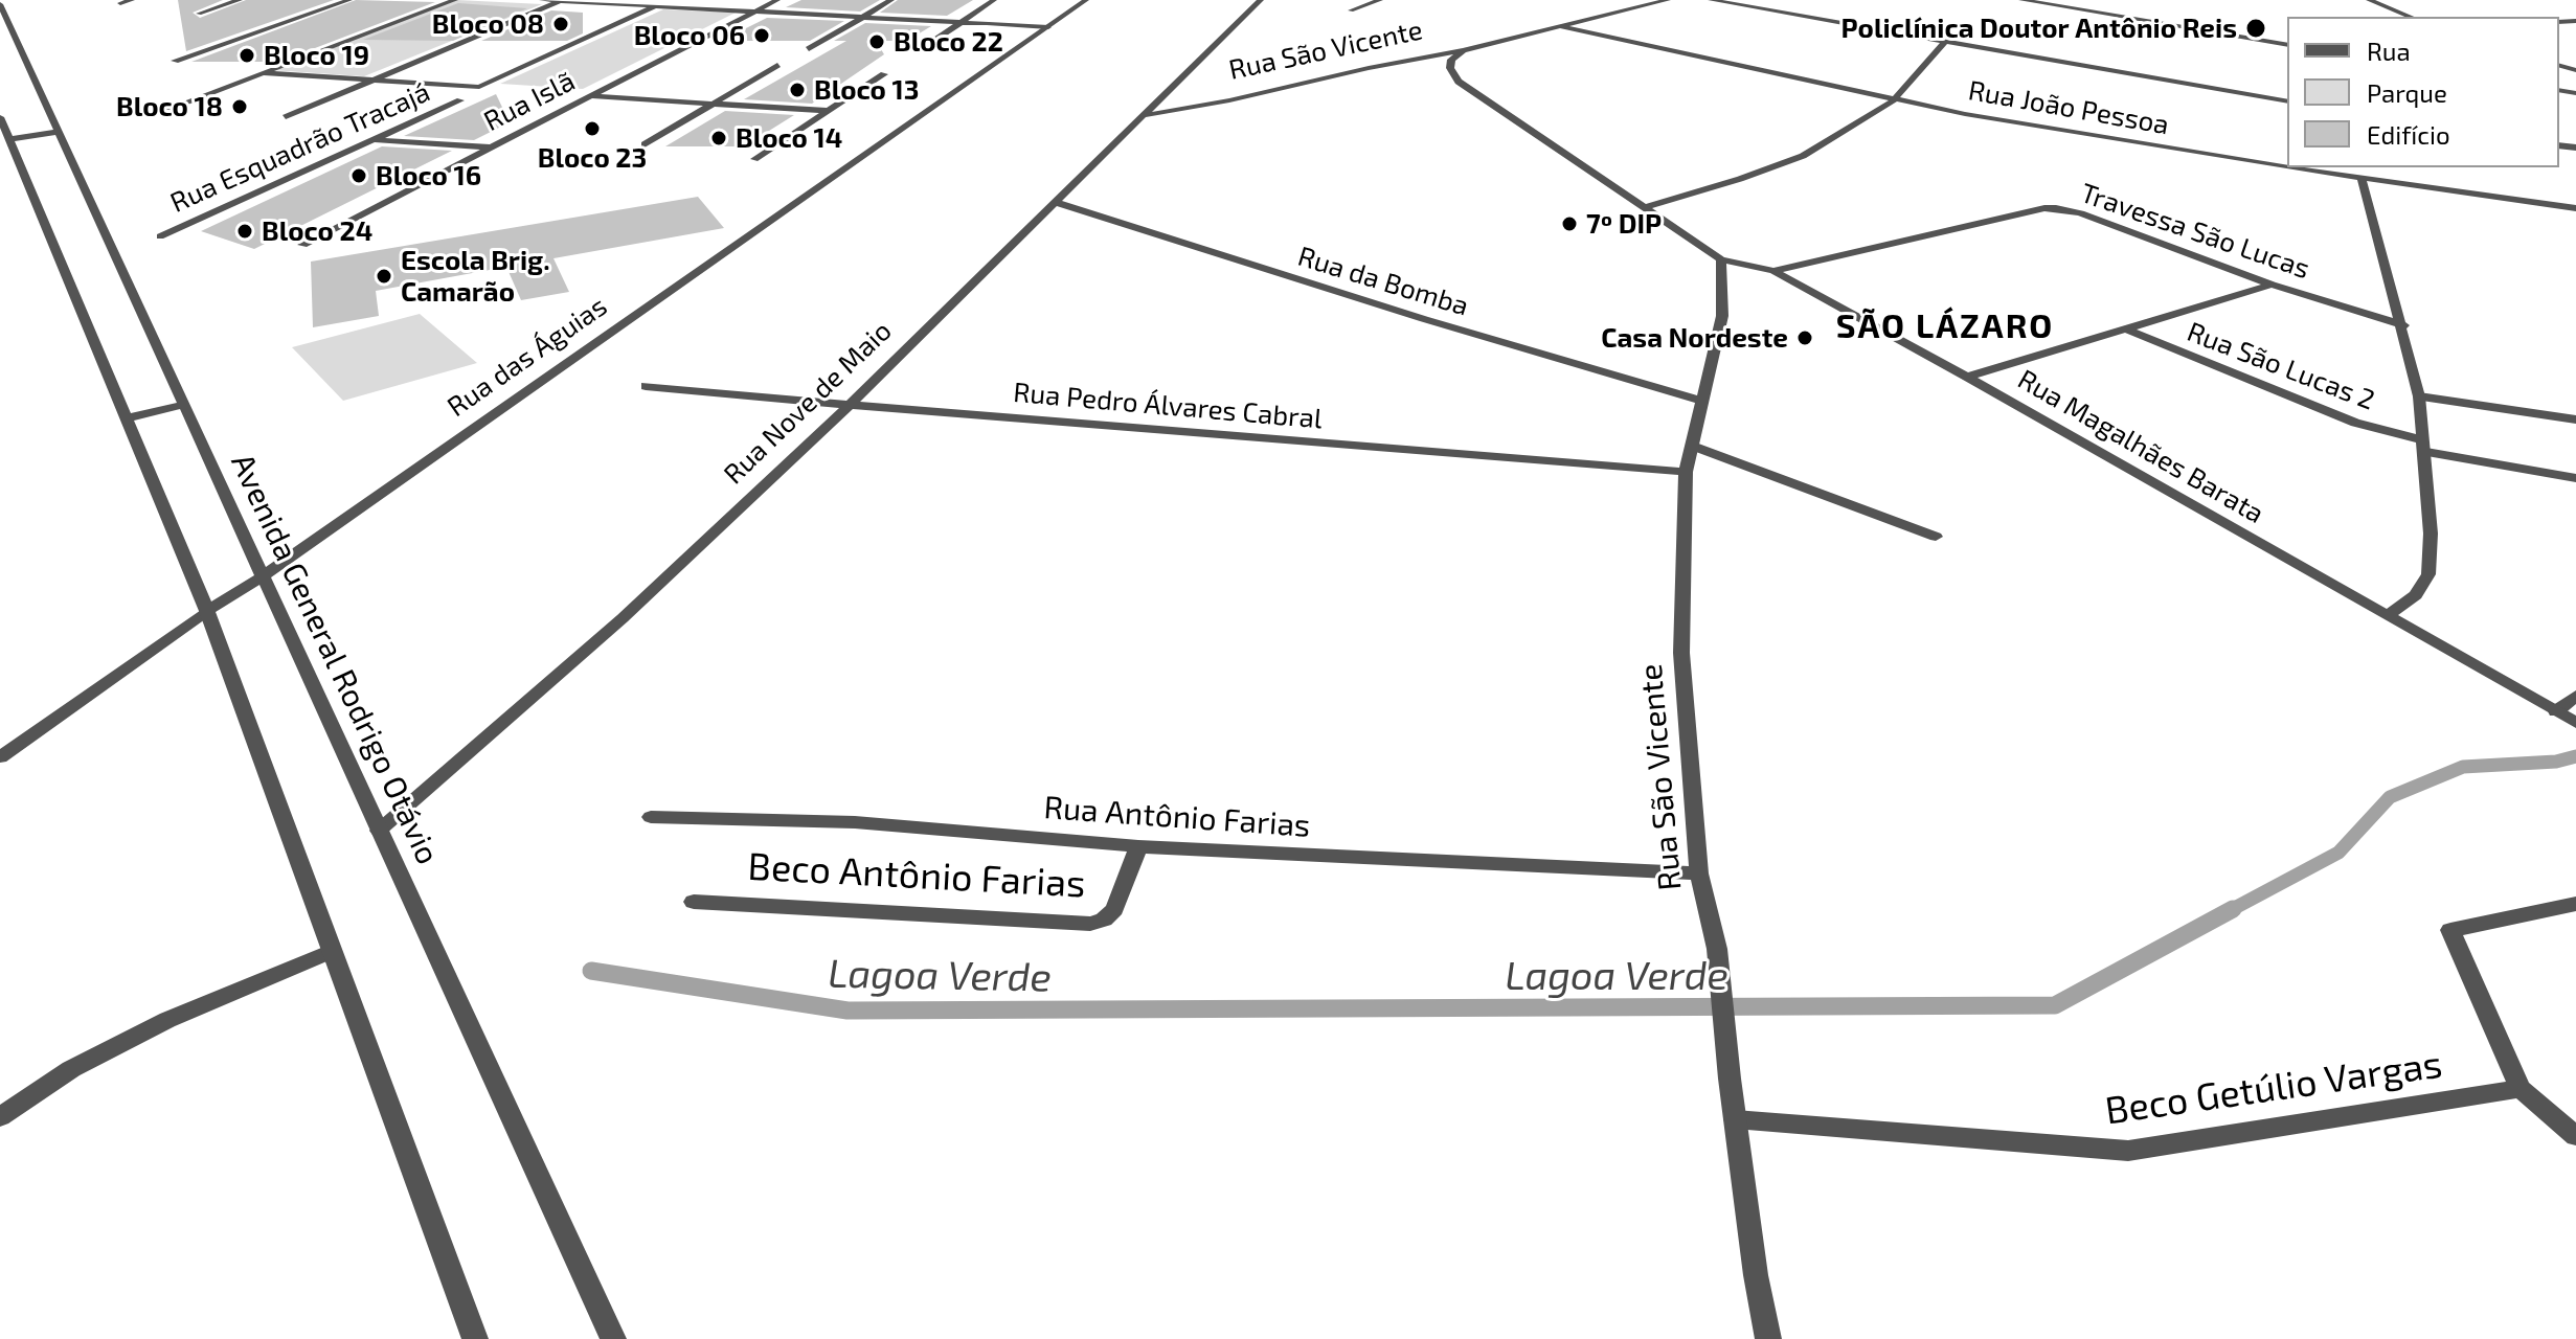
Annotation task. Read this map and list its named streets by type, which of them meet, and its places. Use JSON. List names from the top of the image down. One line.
{"streets":{"street":["Rua São Vicente","Rua Islã","Rua João Pessoa","Rua Esquadrão Tracajá","Travessa São Lucas","Rua da Bomba","Rua das Águias","Rua São Lucas 2","Rua Nove de Maio","Rua Pedro Álvares Cabral","Rua Magalhães Barata","Avenida General Rodrigo Otávio","Rua Antônio Farias","Beco Antônio Farias","Beco Getúlio Vargas"]},"crossings":[["Rua São Vicente","Rua João Pessoa"],["Rua São Vicente","Rua da Bomba"],["Rua São Vicente","Rua Nove de Maio"],["Rua São Vicente","Rua Pedro Álvares Cabral"],["Rua São Vicente","Rua Magalhães Barata"],["Rua São Vicente","Rua Antônio Farias"],["Rua São Vicente","Beco Getúlio Vargas"],["Travessa São Lucas","Rua Magalhães Barata"],["Rua da Bomba","Rua Nove de Maio"],["Rua das Águias","Avenida General Rodrigo Otávio"],["Rua Nove de Maio","Rua Pedro Álvares Cabral"],["Rua Nove de Maio","Avenida General Rodrigo Otávio"],["Rua Antônio Farias","Beco Antônio Farias"]],"districts":["SÃO LÁZARO"],"water":["Lagoa Verde"],"places":["Bloco 08","Policlínica Doutor Antônio Reis","Bloco 06","Bloco 22","Bloco 19","Bloco 13","Bloco 18","Bloco 23","Bloco 14","Bloco 16","7º DIP","Bloco 24","Escola Brig. Camarão","Casa Nordeste"],"legend":["Rua","Parque","Edifício"]}
